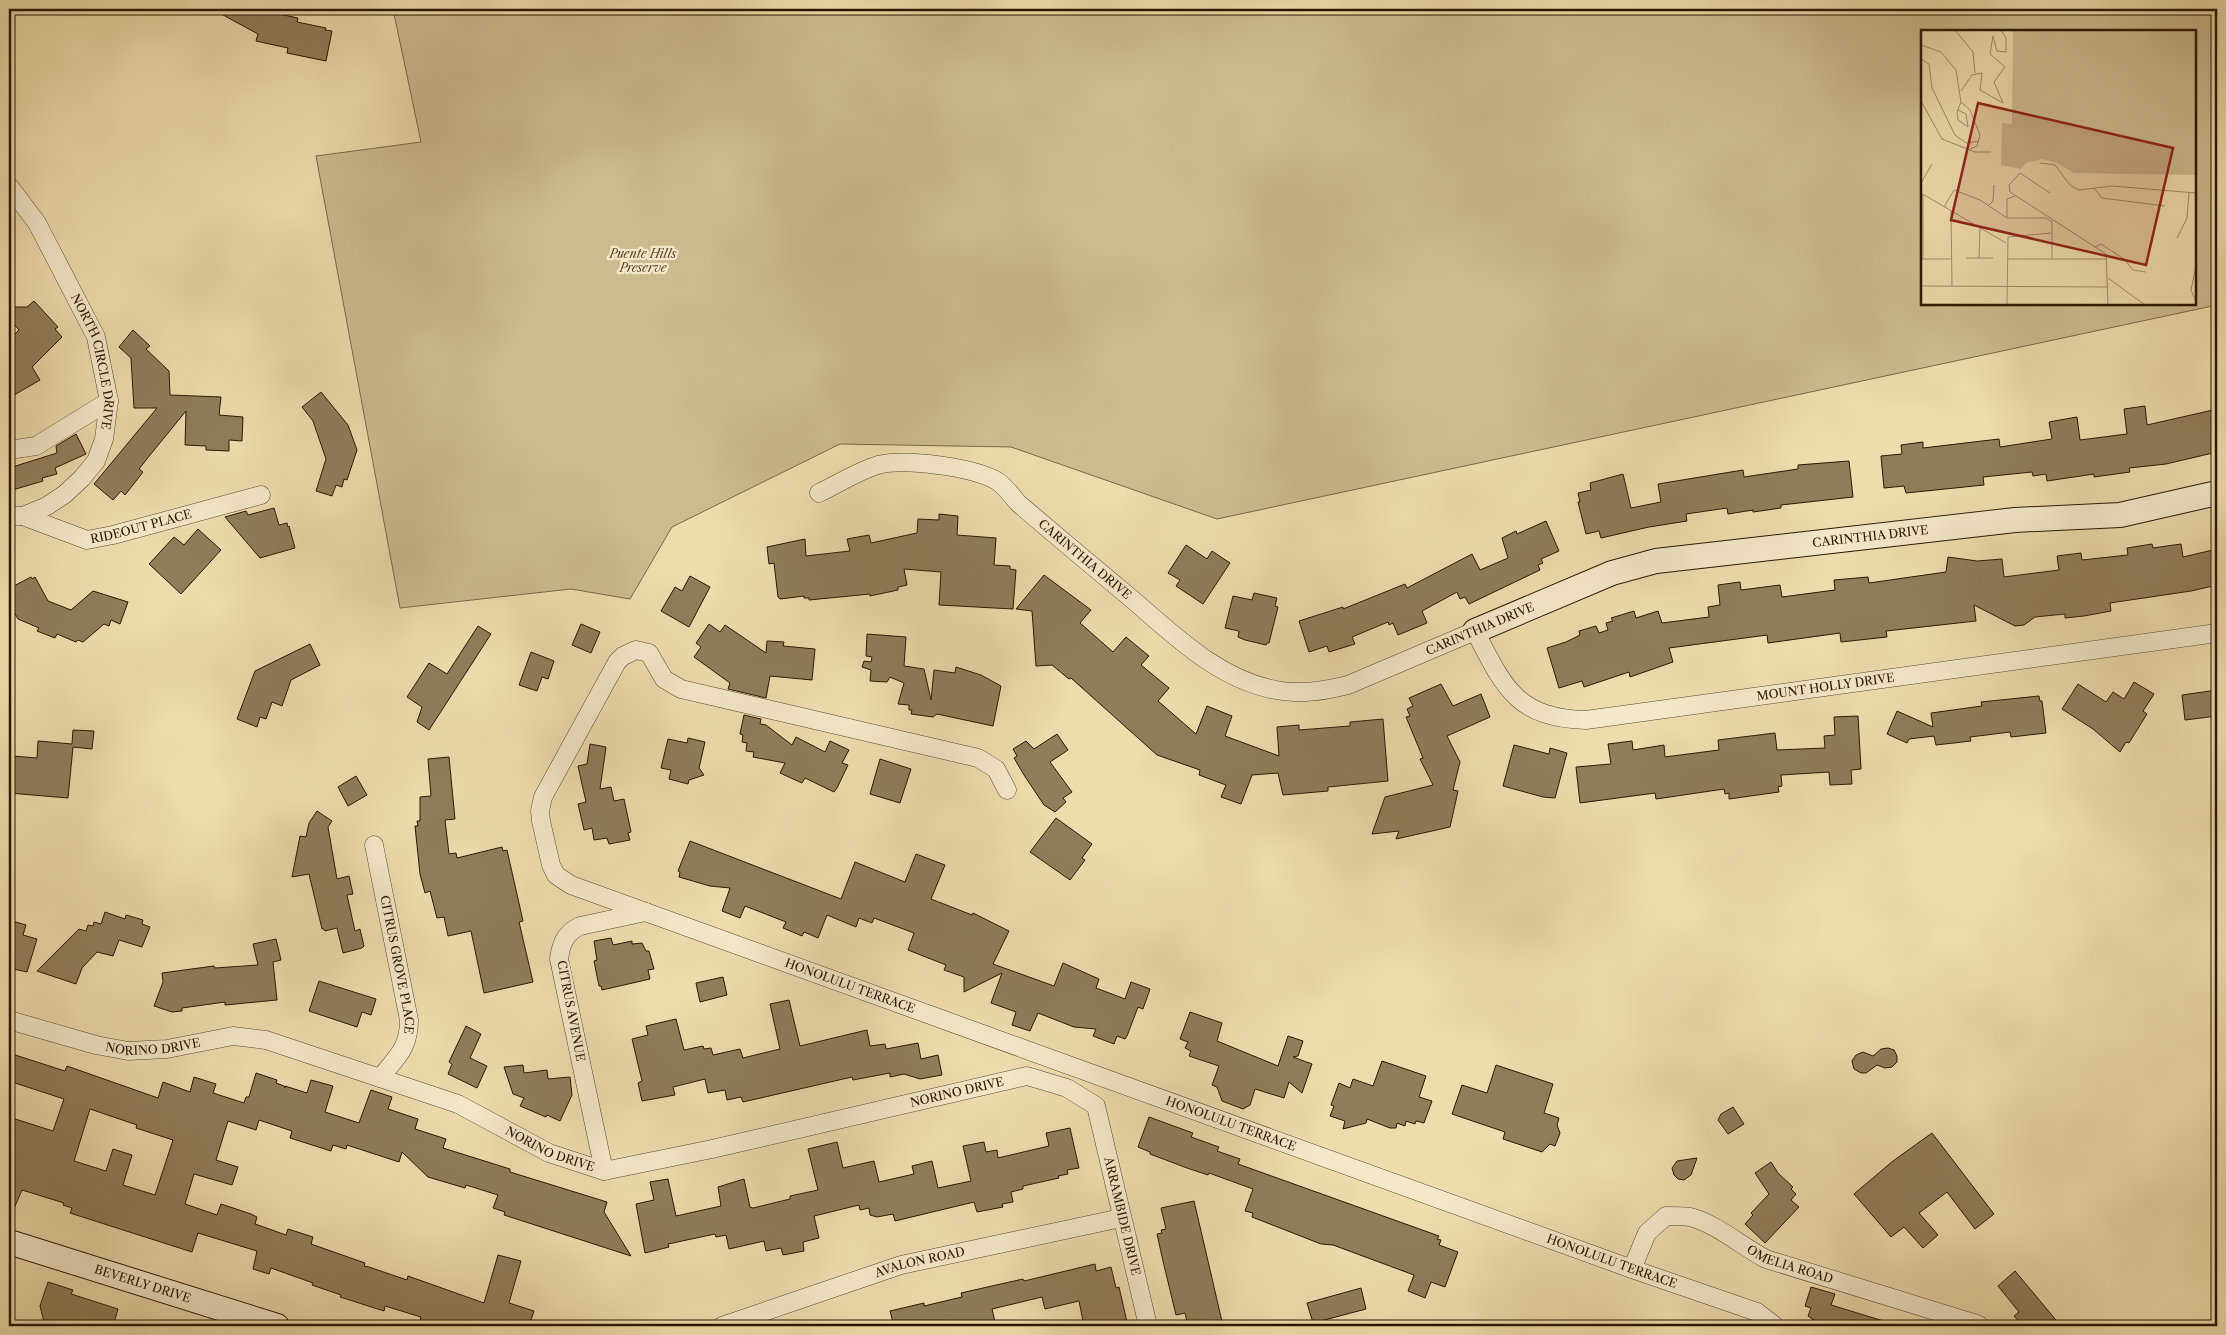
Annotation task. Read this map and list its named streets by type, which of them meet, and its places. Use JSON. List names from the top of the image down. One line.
{"streets":{"street":["NORTH CIRCLE DRIVE","RIDEOUT PLACE","CARINTHIA DRIVE","MOUNT HOLLY DRIVE","CITRUS GROVE PLACE","HONOLULU TERRACE","CITRUS AVENUE","NORINO DRIVE","ARRAMBIDE DRIVE","AVALON ROAD","OMELIA ROAD","BEVERLY DRIVE"]},"crossings":[["NORTH CIRCLE DRIVE","RIDEOUT PLACE"],["CARINTHIA DRIVE","MOUNT HOLLY DRIVE"],["CITRUS GROVE PLACE","NORINO DRIVE"],["HONOLULU TERRACE","CITRUS AVENUE"],["HONOLULU TERRACE","OMELIA ROAD"],["CITRUS AVENUE","NORINO DRIVE"],["NORINO DRIVE","ARRAMBIDE DRIVE"],["ARRAMBIDE DRIVE","AVALON ROAD"]],"parks":["Puente Hills Preserve"]}
